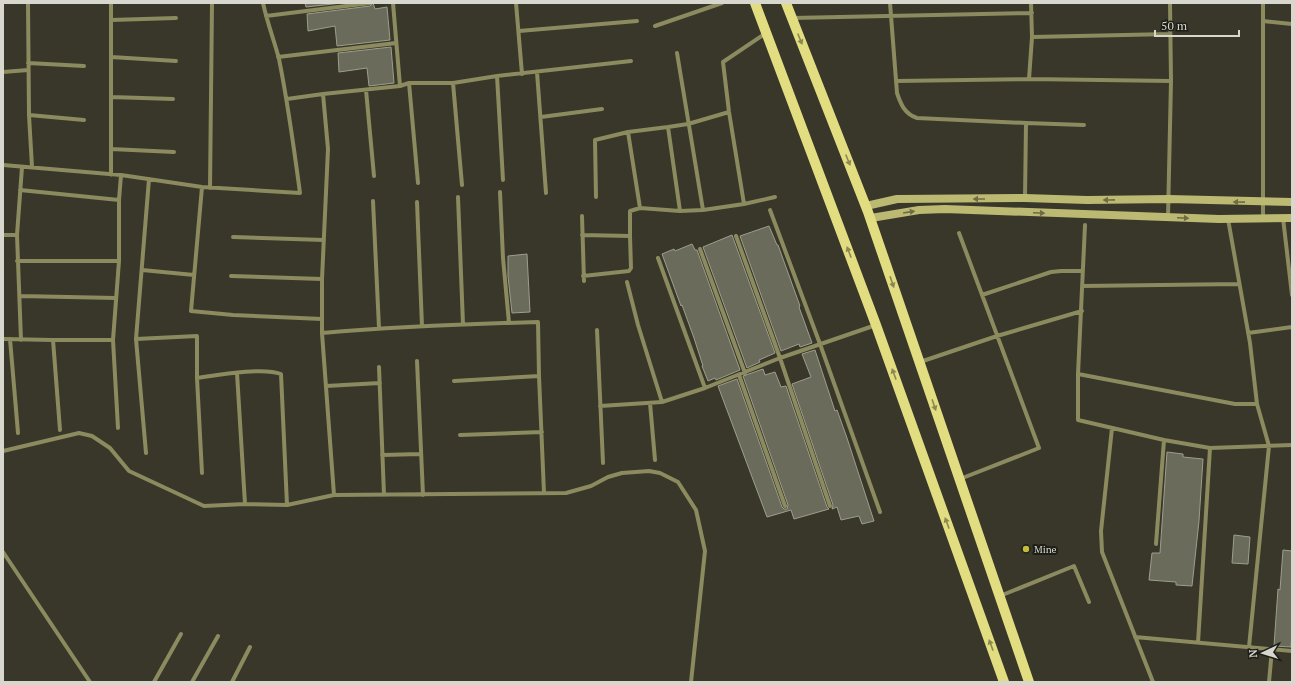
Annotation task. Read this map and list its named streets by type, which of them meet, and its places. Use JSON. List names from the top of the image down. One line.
{"places":["Mine"],"scale_bar":"50 m","north":"left"}
